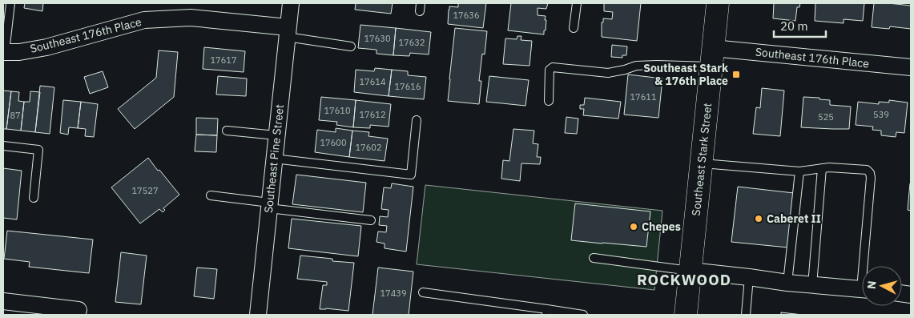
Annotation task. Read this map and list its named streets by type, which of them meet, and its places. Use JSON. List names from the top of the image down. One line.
{"streets":{"main road":["Southeast Stark Street"],"street":["Southeast 176th Place","Southeast Pine Street"]},"crossings":[["Southeast 176th Place","Southeast Pine Street"],["Southeast 176th Place","Southeast Stark Street"]],"districts":["ROCKWOOD"],"places":{"transit":["Southeast Stark & 176th Place"],"other":["Caberet II","Chepes"]},"house_numbers":["17636","17630","17632","17617","17614","17616","17611","17610","17612","539","87","525","17600","17602","17527","17439"],"scale_bar":"20 m","north":"left"}
